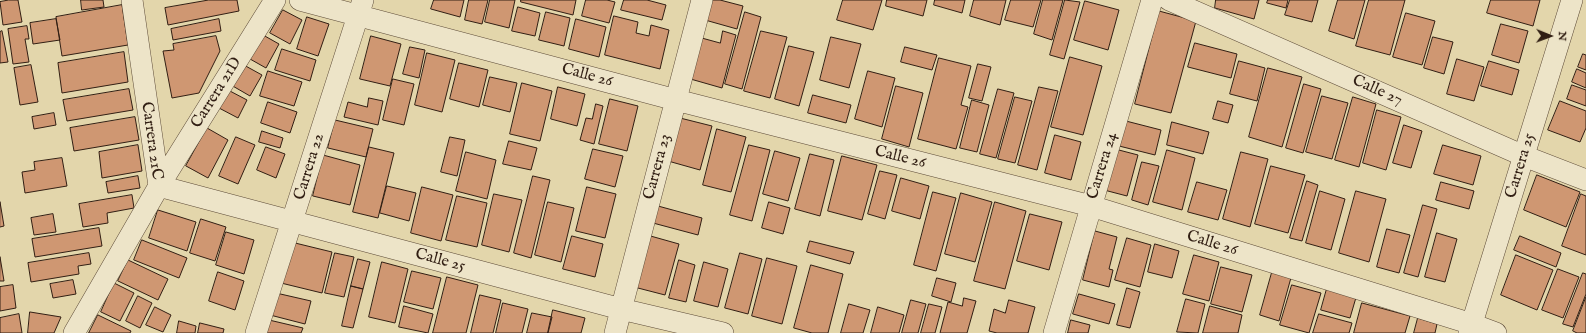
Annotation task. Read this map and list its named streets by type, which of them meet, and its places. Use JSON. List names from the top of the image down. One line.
{"streets":{"street":["Calle 26","Calle 27","Carrera 21D","Carrera 21C","Carrera 24","Carrera 25","Carrera 22","Carrera 23","Calle 25"]},"crossings":[["Calle 26","Carrera 24"],["Calle 26","Carrera 25"],["Calle 26","Carrera 22"],["Calle 26","Carrera 23"],["Calle 27","Carrera 25"],["Carrera 21D","Carrera 21C"],["Carrera 21D","Calle 25"],["Carrera 21C","Calle 25"],["Carrera 22","Calle 25"],["Carrera 23","Calle 25"]],"north":"right"}
